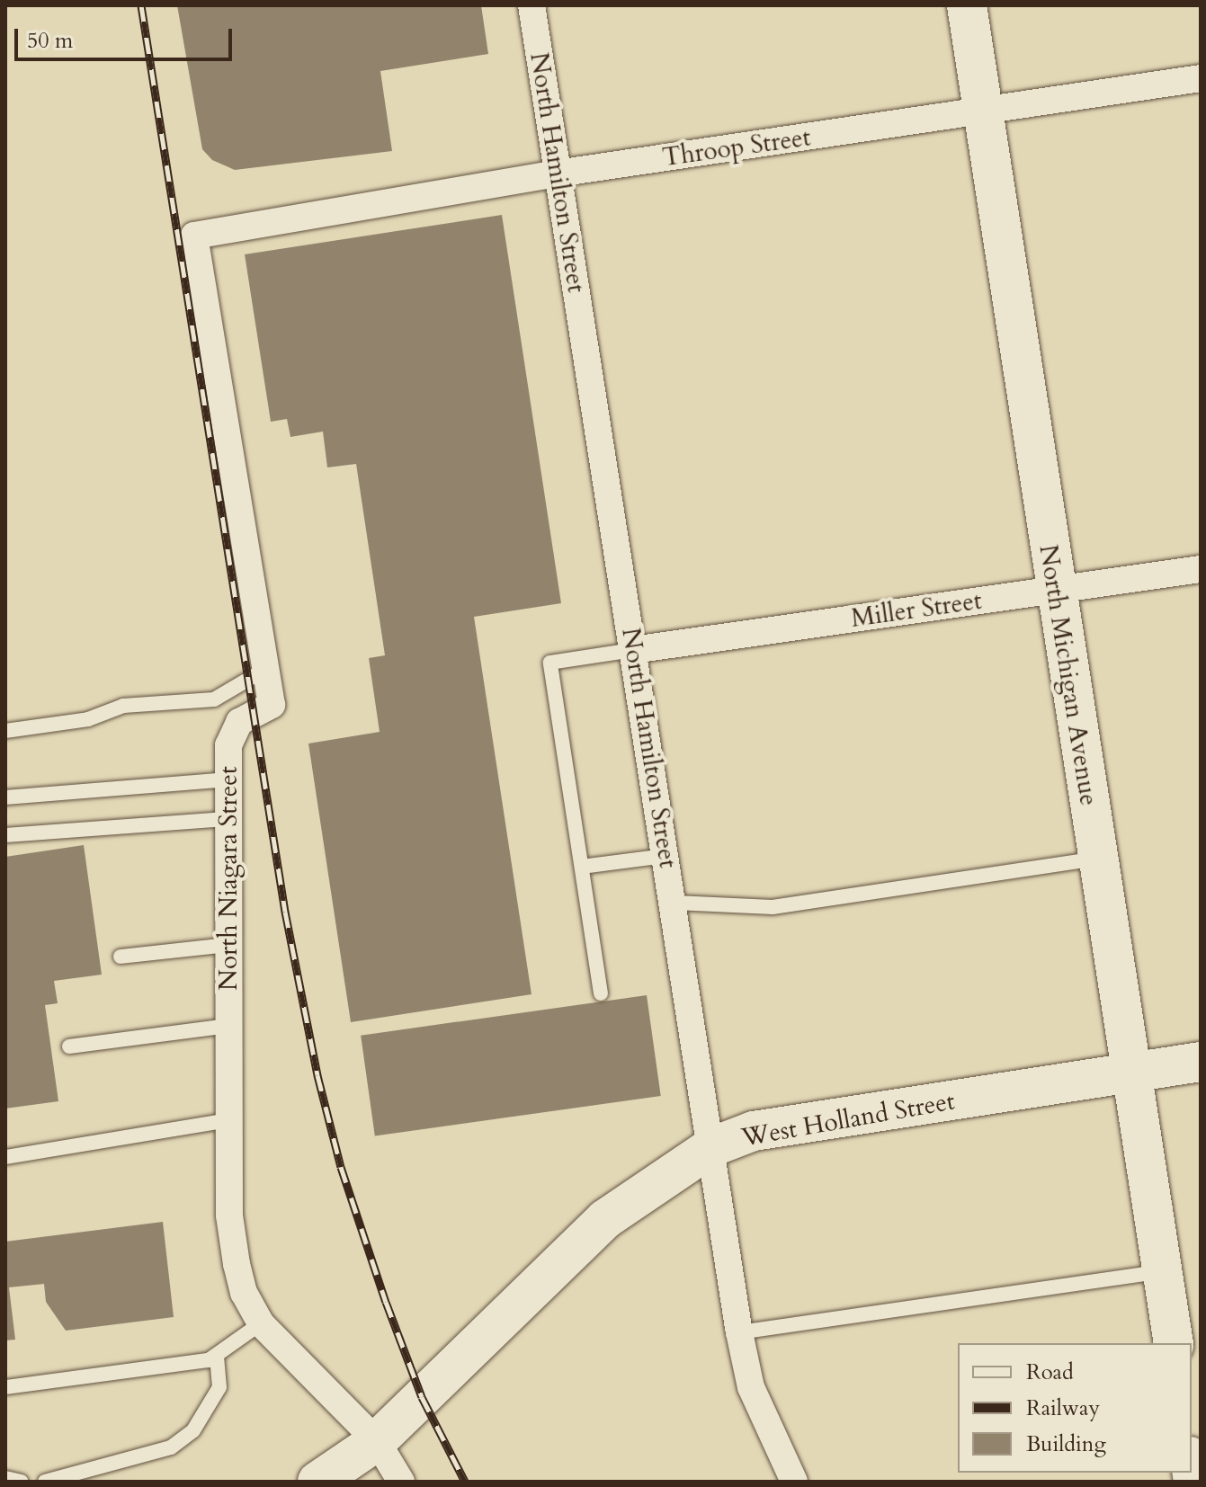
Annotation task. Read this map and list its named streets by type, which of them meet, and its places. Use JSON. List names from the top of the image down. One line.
{"streets":{"main road":["North Michigan Avenue","West Holland Street"],"street":["Throop Street","North Hamilton Street","Miller Street","North Niagara Street"]},"crossings":[["Throop Street","North Hamilton Street"],["Throop Street","North Michigan Avenue"],["Throop Street","North Niagara Street"],["North Hamilton Street","Miller Street"],["North Hamilton Street","West Holland Street"],["Miller Street","North Michigan Avenue"],["North Michigan Avenue","West Holland Street"],["North Niagara Street","West Holland Street"]],"legend":["Road","Railway","Building"],"scale_bar":"50 m"}
